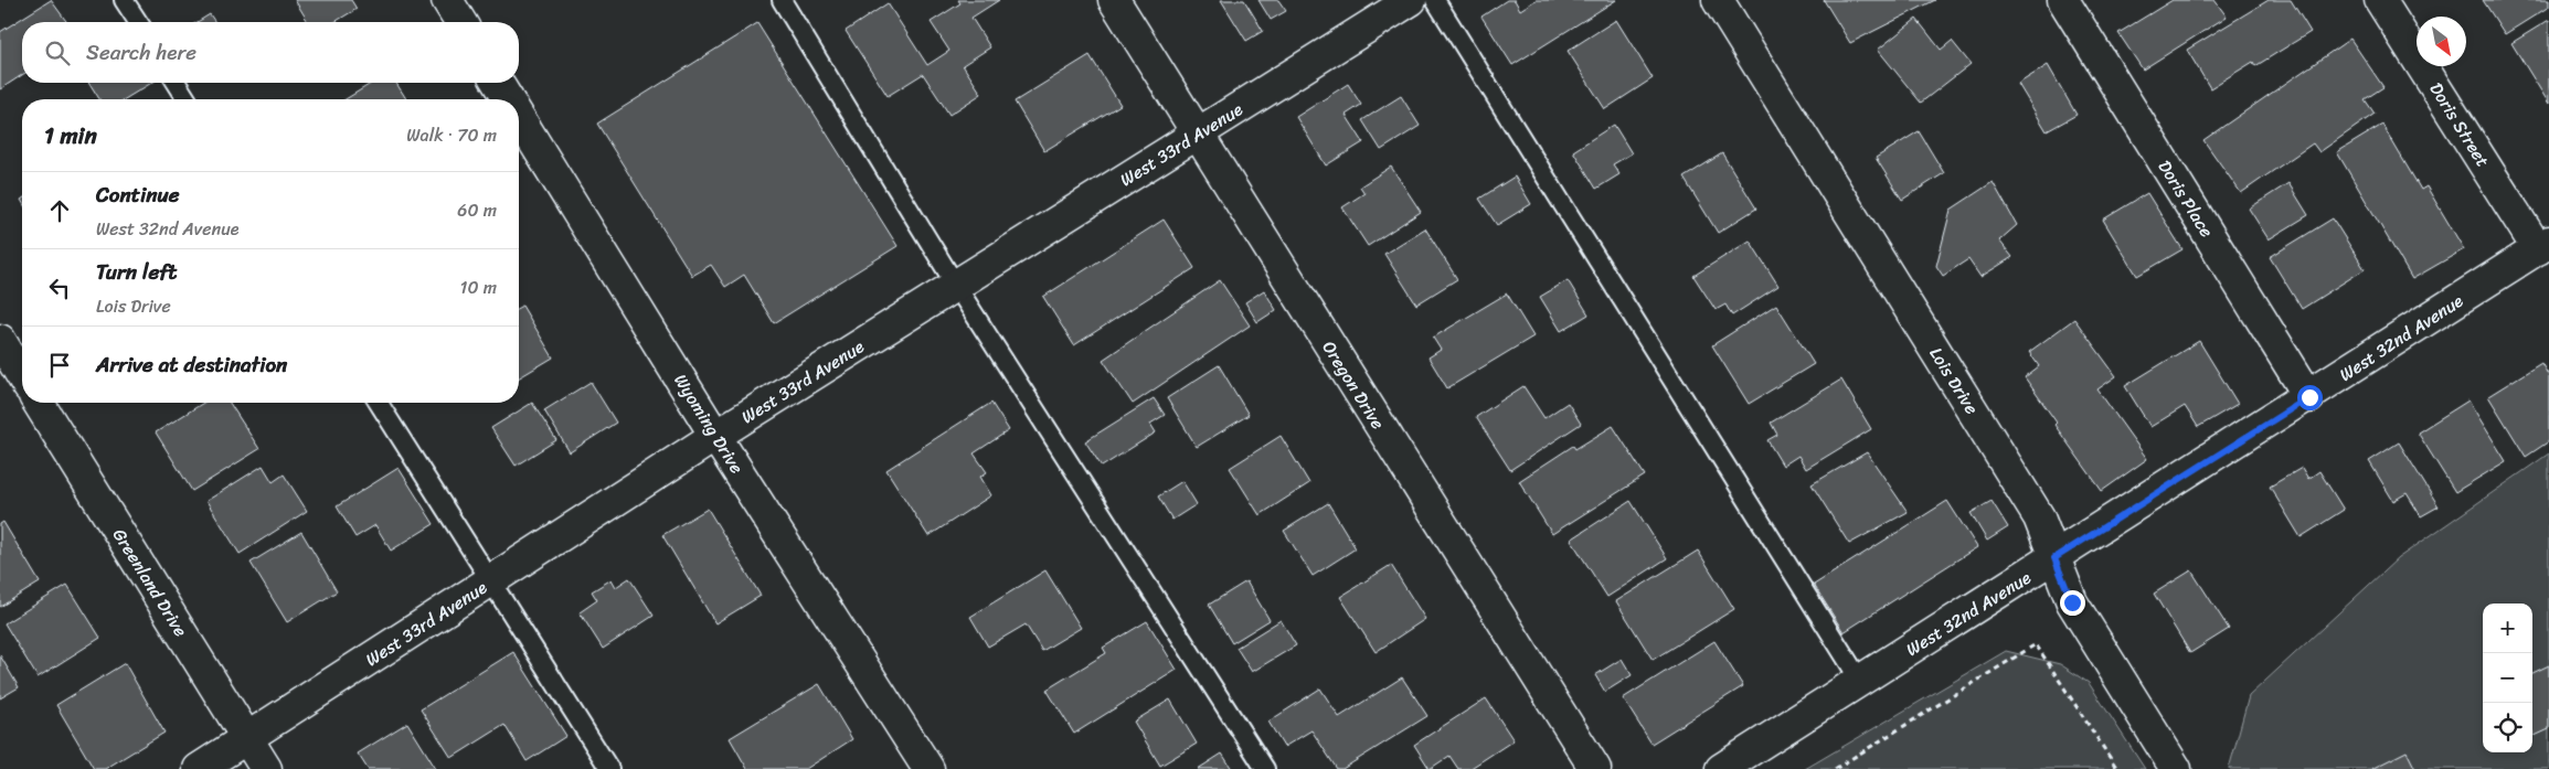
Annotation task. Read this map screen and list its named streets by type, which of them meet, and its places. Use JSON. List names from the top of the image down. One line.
{"streets":{"street":["Doris Street","West 33rd Avenue","Doris Place","West 32nd Avenue","Lois Drive","Oregon Drive","Wyoming Drive","Greenland Drive"]},"crossings":[["Doris Street","West 32nd Avenue"],["West 33rd Avenue","Oregon Drive"],["West 33rd Avenue","Wyoming Drive"],["West 33rd Avenue","Greenland Drive"],["Doris Place","West 32nd Avenue"],["West 32nd Avenue","Lois Drive"]],"north":"bottom right","page":{"search":"Search here","heading":["1 min","Walk · 70 m"],"list":[["Continue","West 32nd Avenue","60 m"],["Turn left","Lois Drive","10 m"],"Arrive at destination"],"map_buttons":["+","−"]}}
